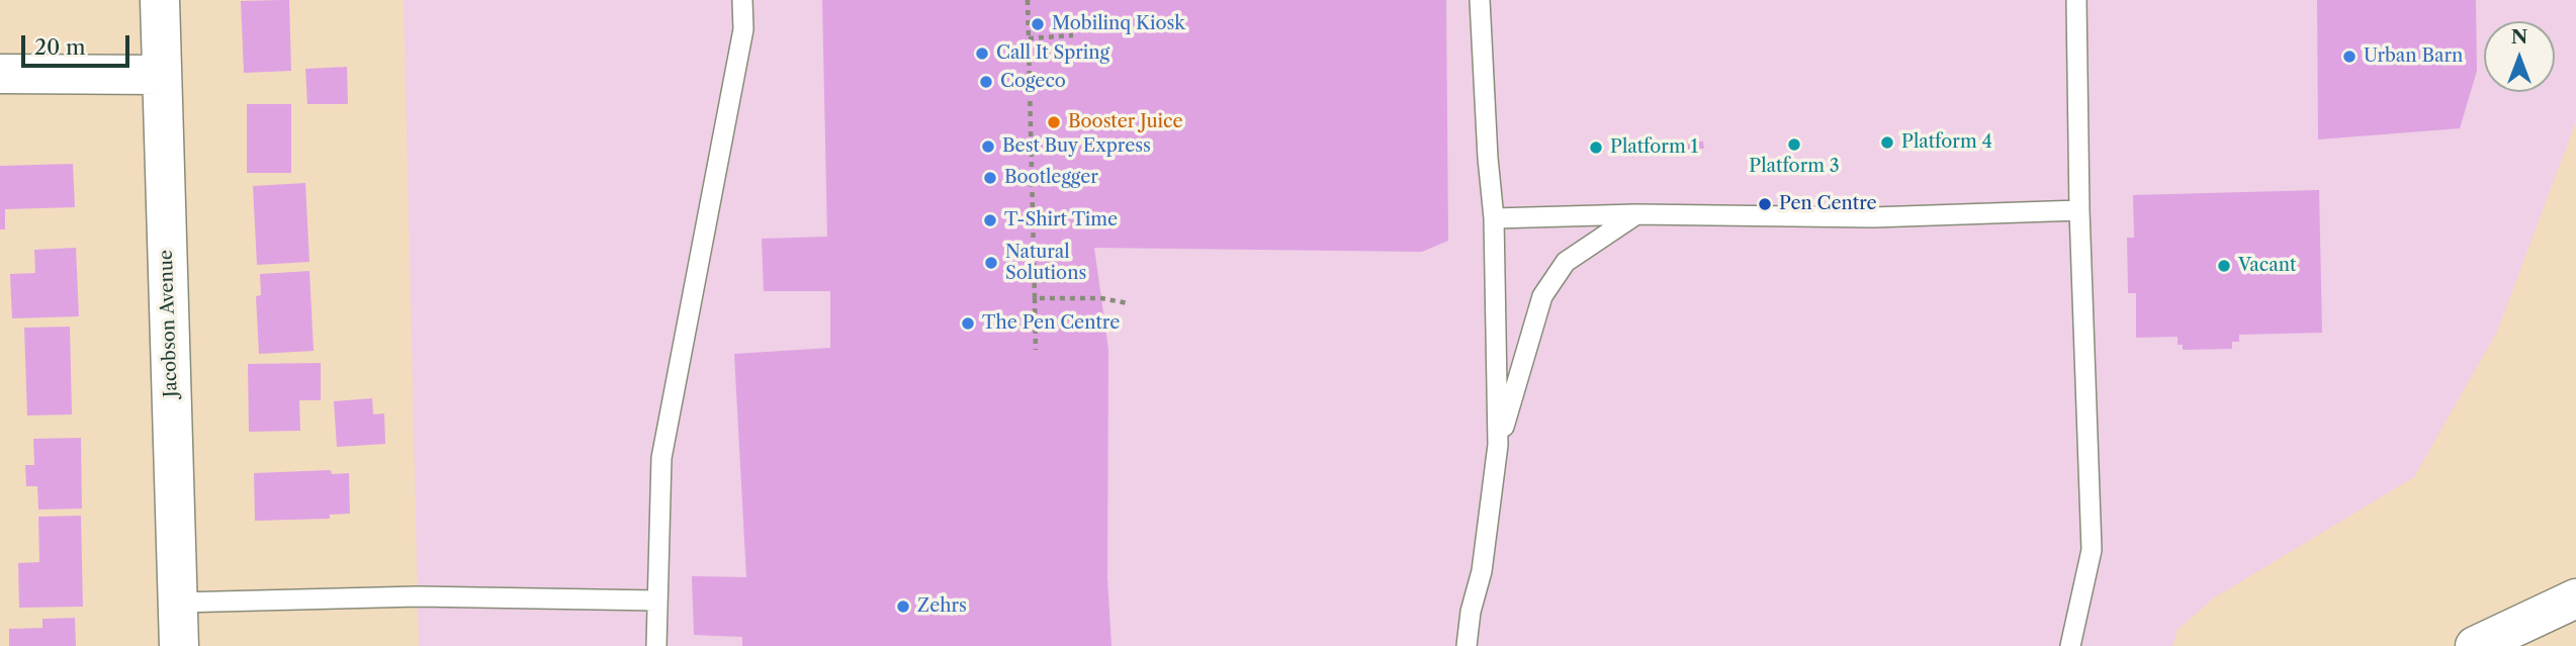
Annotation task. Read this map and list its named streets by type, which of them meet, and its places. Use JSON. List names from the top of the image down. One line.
{"streets":{"street":["Jacobson Avenue"]},"places":["Mobilinq Kiosk","Call It Spring","Urban Barn","Cogeco","Booster Juice","Platform 4","Platform 3","Best Buy Express","Platform 1","Bootlegger","Pen Centre","T-Shirt Time","Natural Solutions","Vacant","The Pen Centre","Zehrs"],"scale_bar":"20 m","north":"top"}
